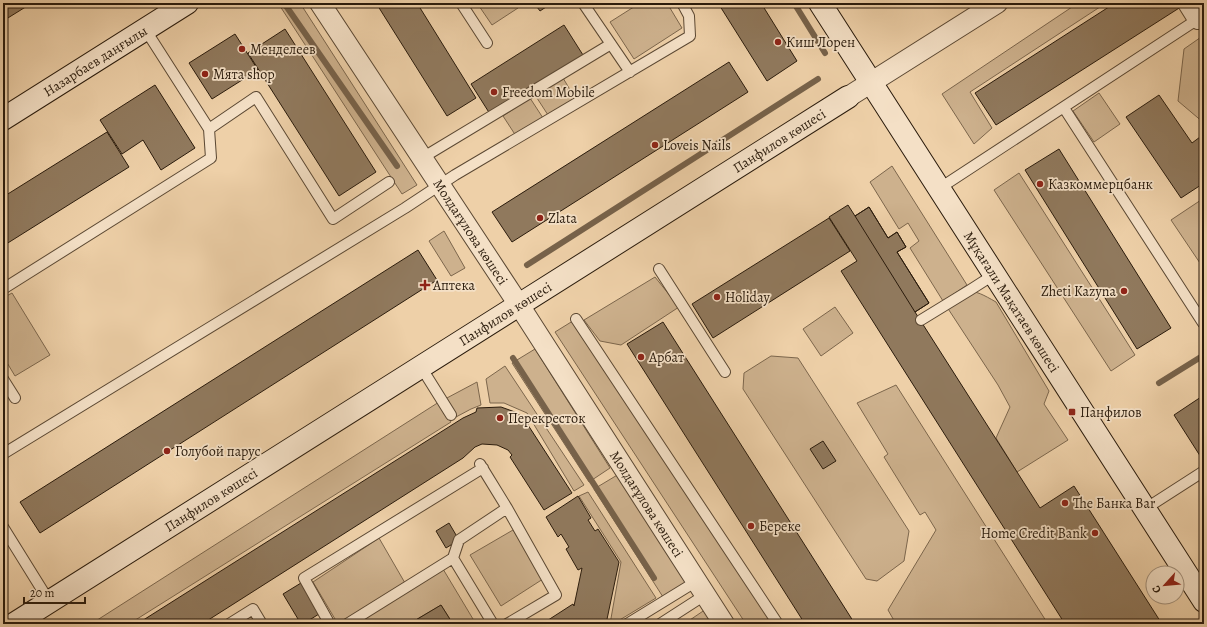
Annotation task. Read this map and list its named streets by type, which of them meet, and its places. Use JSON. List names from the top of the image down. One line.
{"streets":{"street":["Назарбаев даңғылы","Панфилов көшесі","Молдағұлова көшесі","Мұқағали Мақатаев көшесі"]},"crossings":[["Панфилов көшесі","Молдағұлова көшесі"],["Панфилов көшесі","Мұқағали Мақатаев көшесі"]],"places":{"other":["Киш Лорен","Менделеев","Мята shop","Freedom Mobile","Loveis Nails","Казкоммерцбанк","Zlata","Zheti Kazyna","Holiday","Арбат","Перекресток","Голубой парус","The Банка Bar","Береке","Home Credit Bank"],"health":["Аптека"],"transit":["Панфилов"]},"scale_bar":"20 m","north":"bottom left"}
